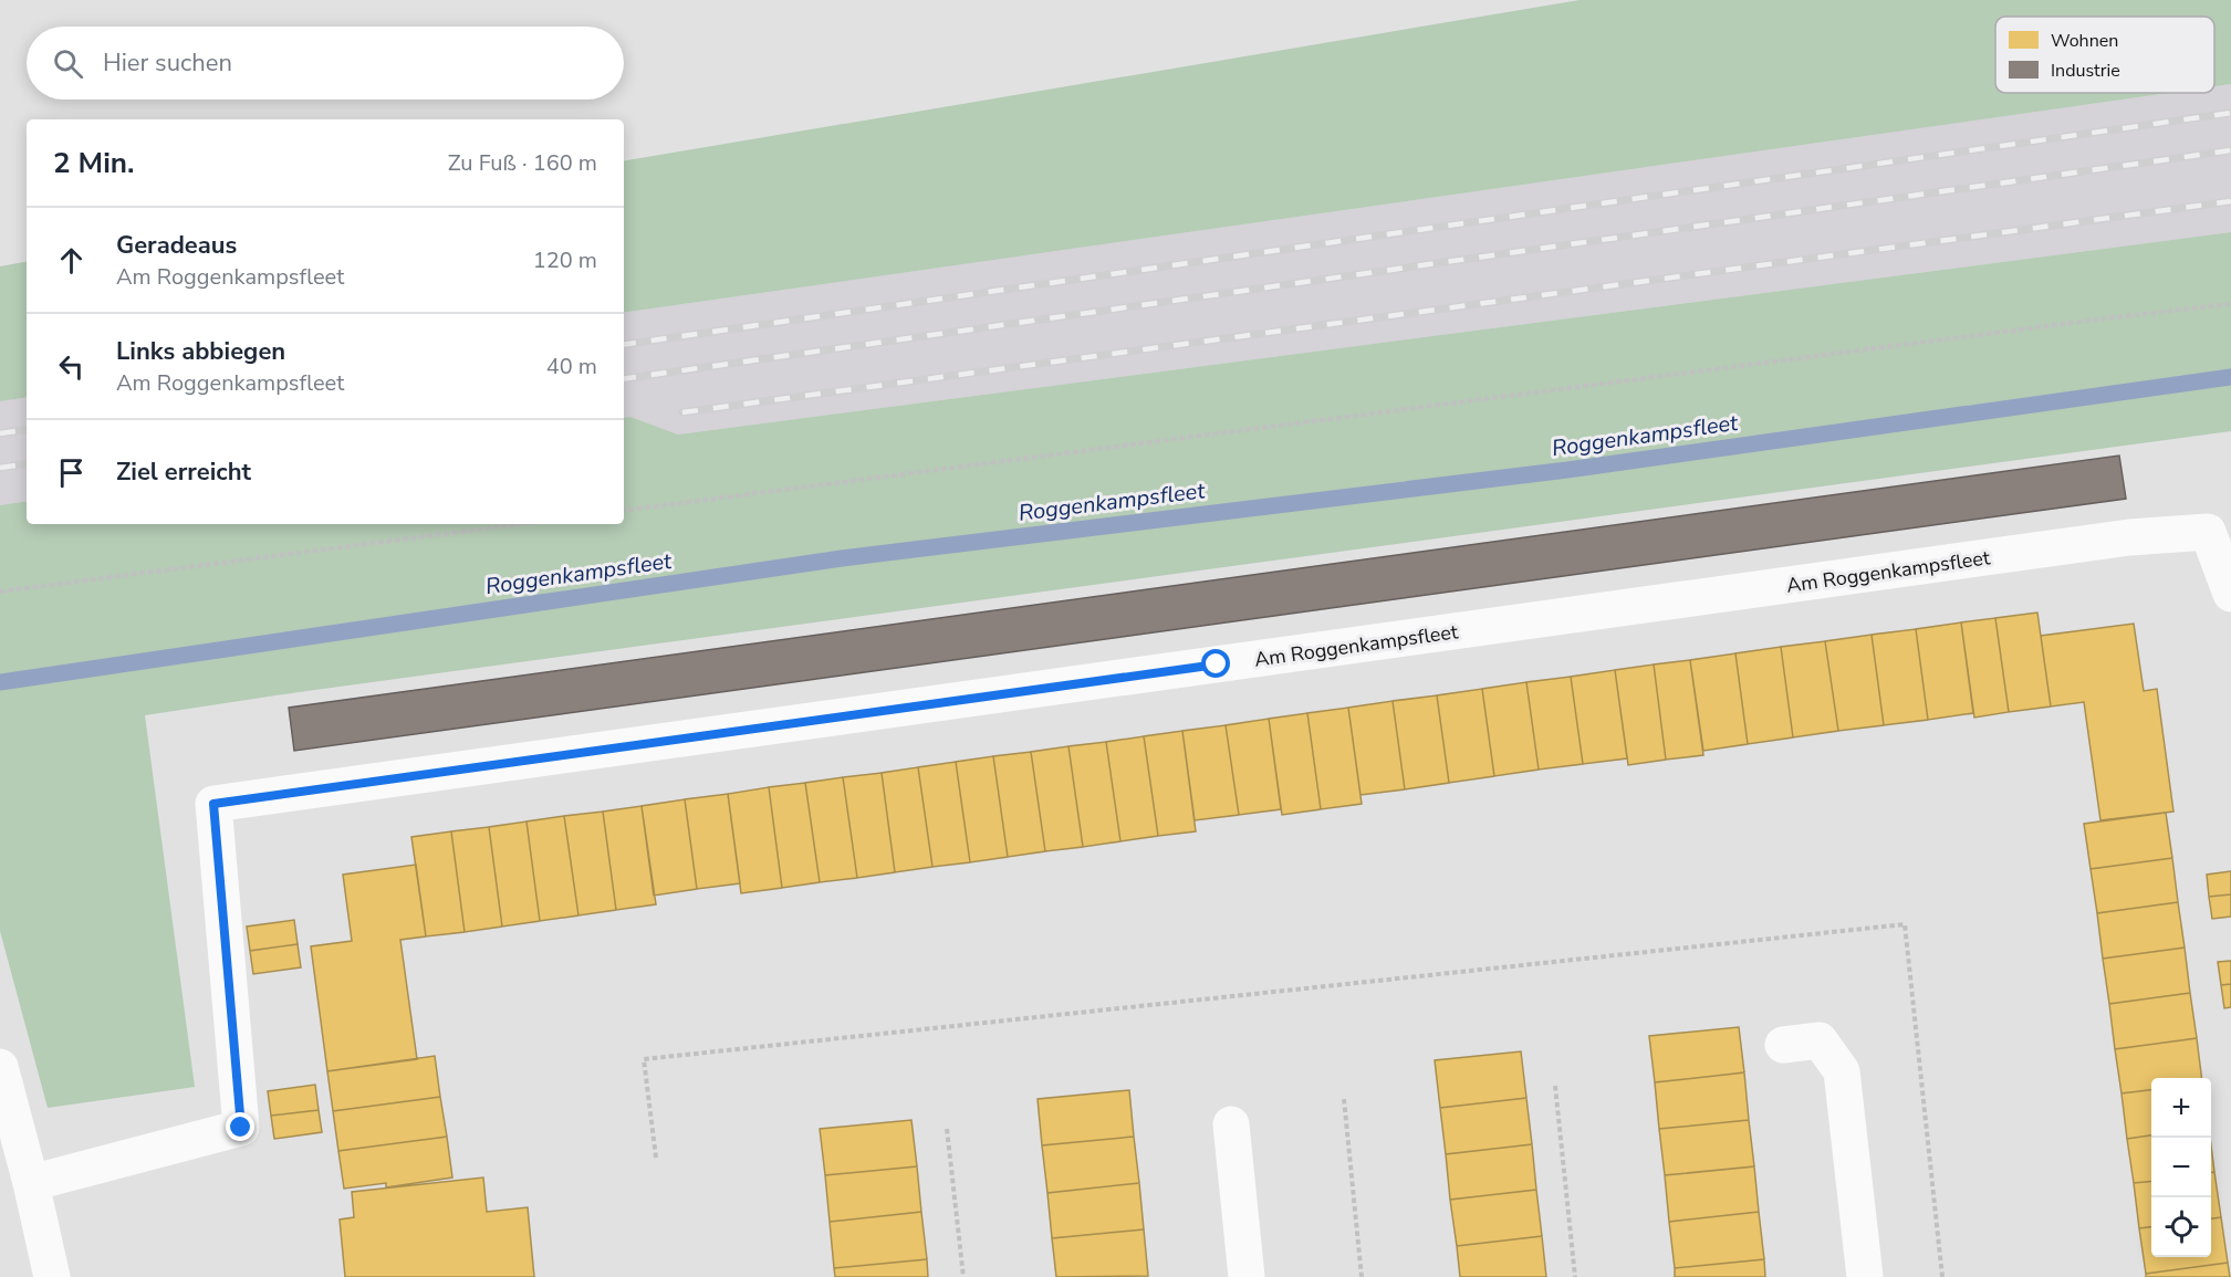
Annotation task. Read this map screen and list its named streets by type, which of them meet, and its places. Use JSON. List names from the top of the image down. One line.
{"streets":{"street":["Am Roggenkampsfleet"]},"water":["Roggenkampsfleet"],"legend":["Wohnen","Industrie"],"page":{"search":"Hier suchen","heading":["2 Min.","Zu Fuß · 160 m"],"list":[["Geradeaus","Am Roggenkampsfleet","120 m"],["Links abbiegen","Am Roggenkampsfleet","40 m"],"Ziel erreicht"],"map_buttons":["+","−"]}}
